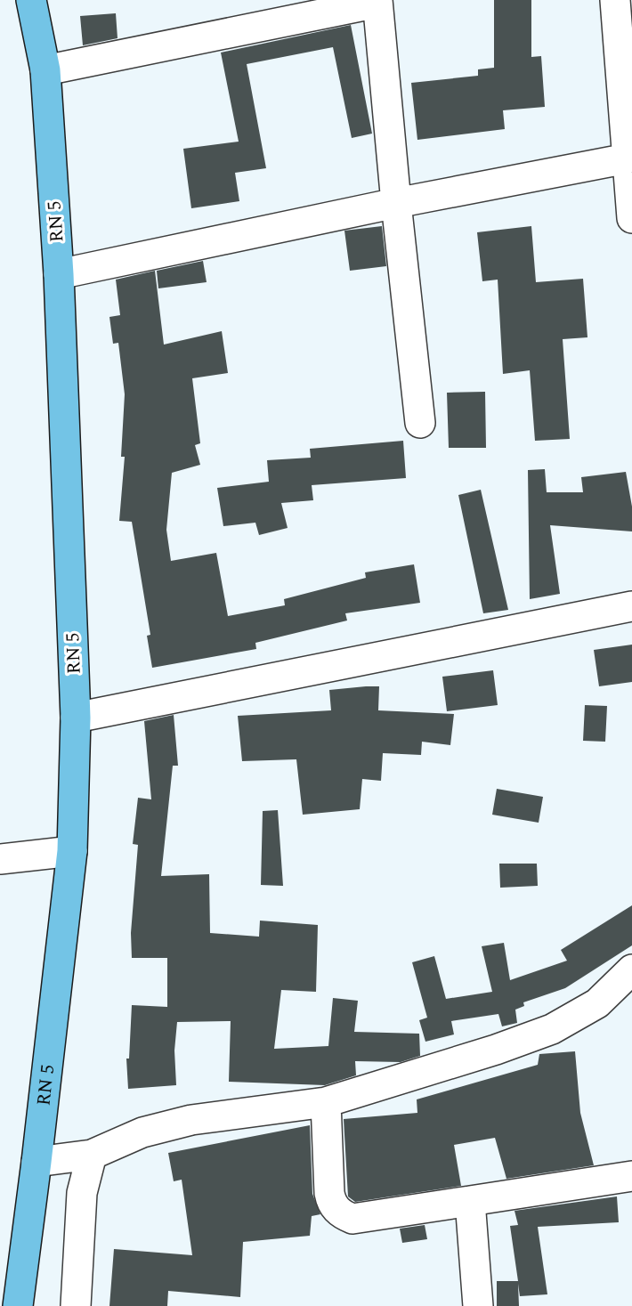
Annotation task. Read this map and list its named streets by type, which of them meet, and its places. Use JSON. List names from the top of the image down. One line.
{"streets":{"main road":["RN 5"]}}
